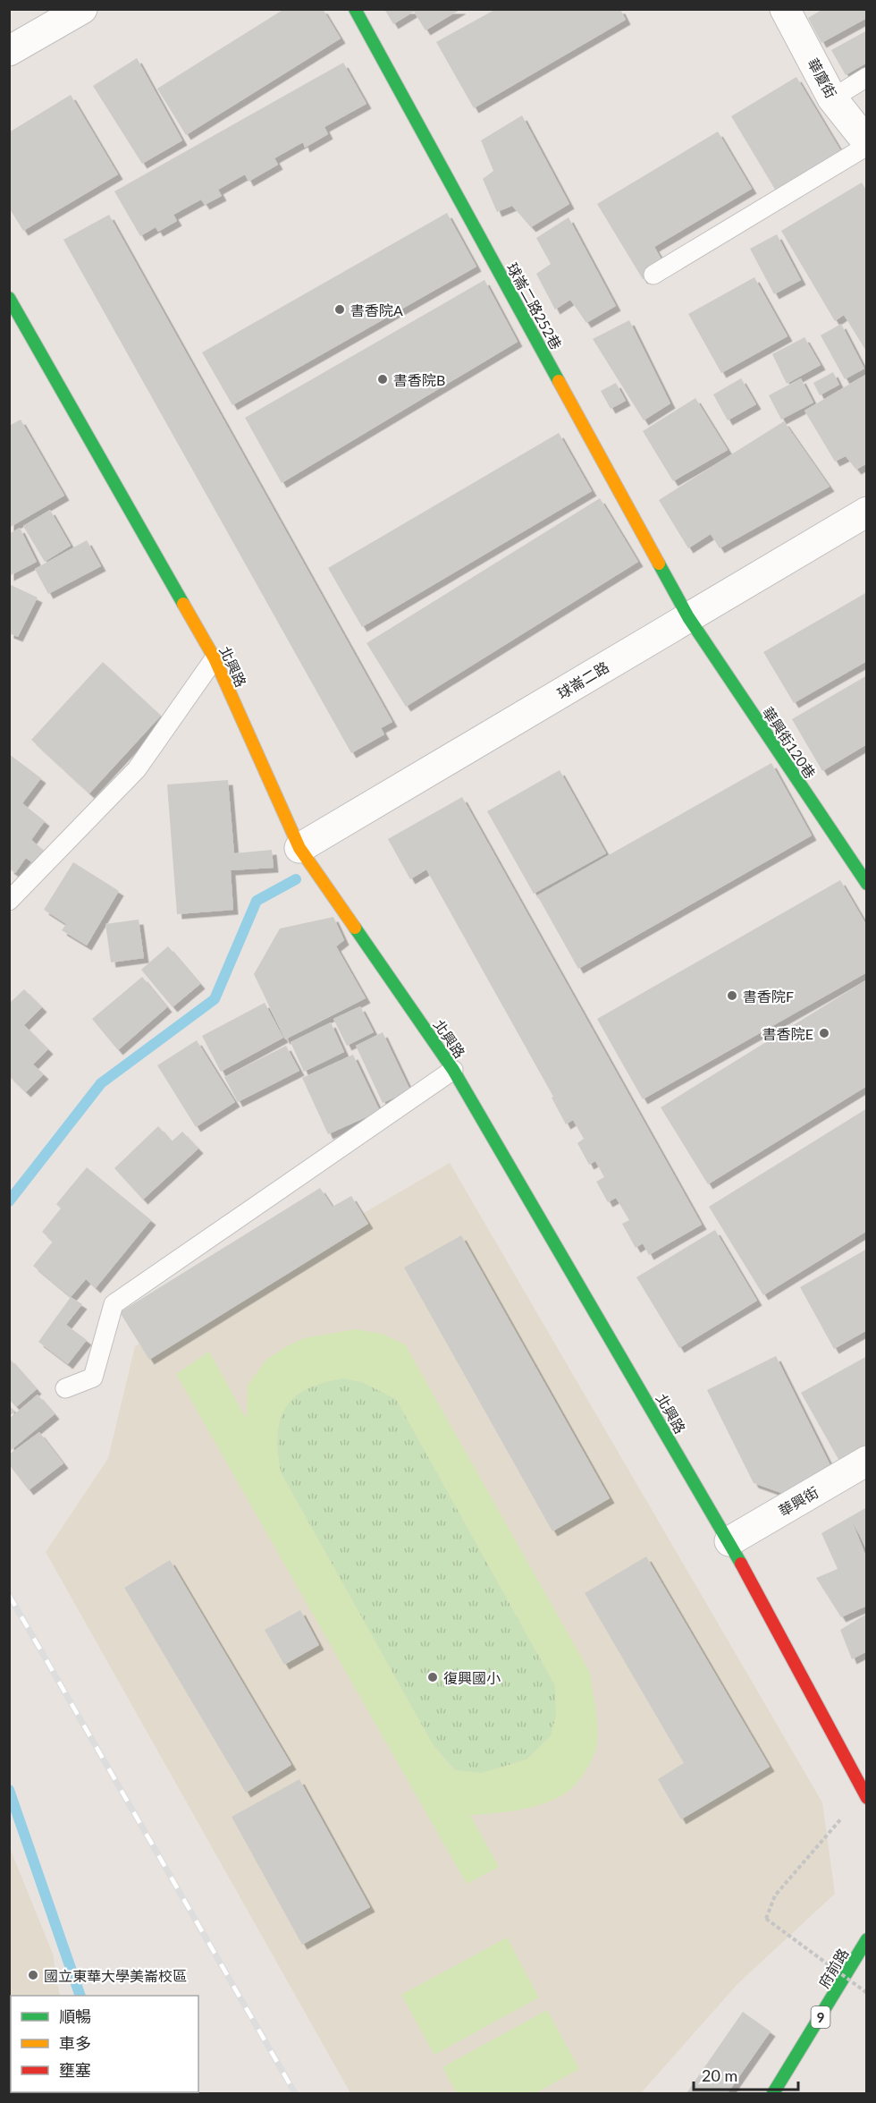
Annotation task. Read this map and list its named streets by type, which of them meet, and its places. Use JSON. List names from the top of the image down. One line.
{"streets":{"street":["華廈街","球崙二路252巷","北興路","球崙二路","華興街120巷","華興街","府前路","9"]},"crossings":[["球崙二路252巷","球崙二路"],["球崙二路252巷","華興街120巷"],["北興路","球崙二路"],["北興路","華興街"],["球崙二路","華興街120巷"]],"places":["書香院A","書香院B","書香院F","書香院E","復興國小","國立東華大學美崙校區"],"legend":["順暢","車多","壅塞"],"scale_bar":"20 m"}
